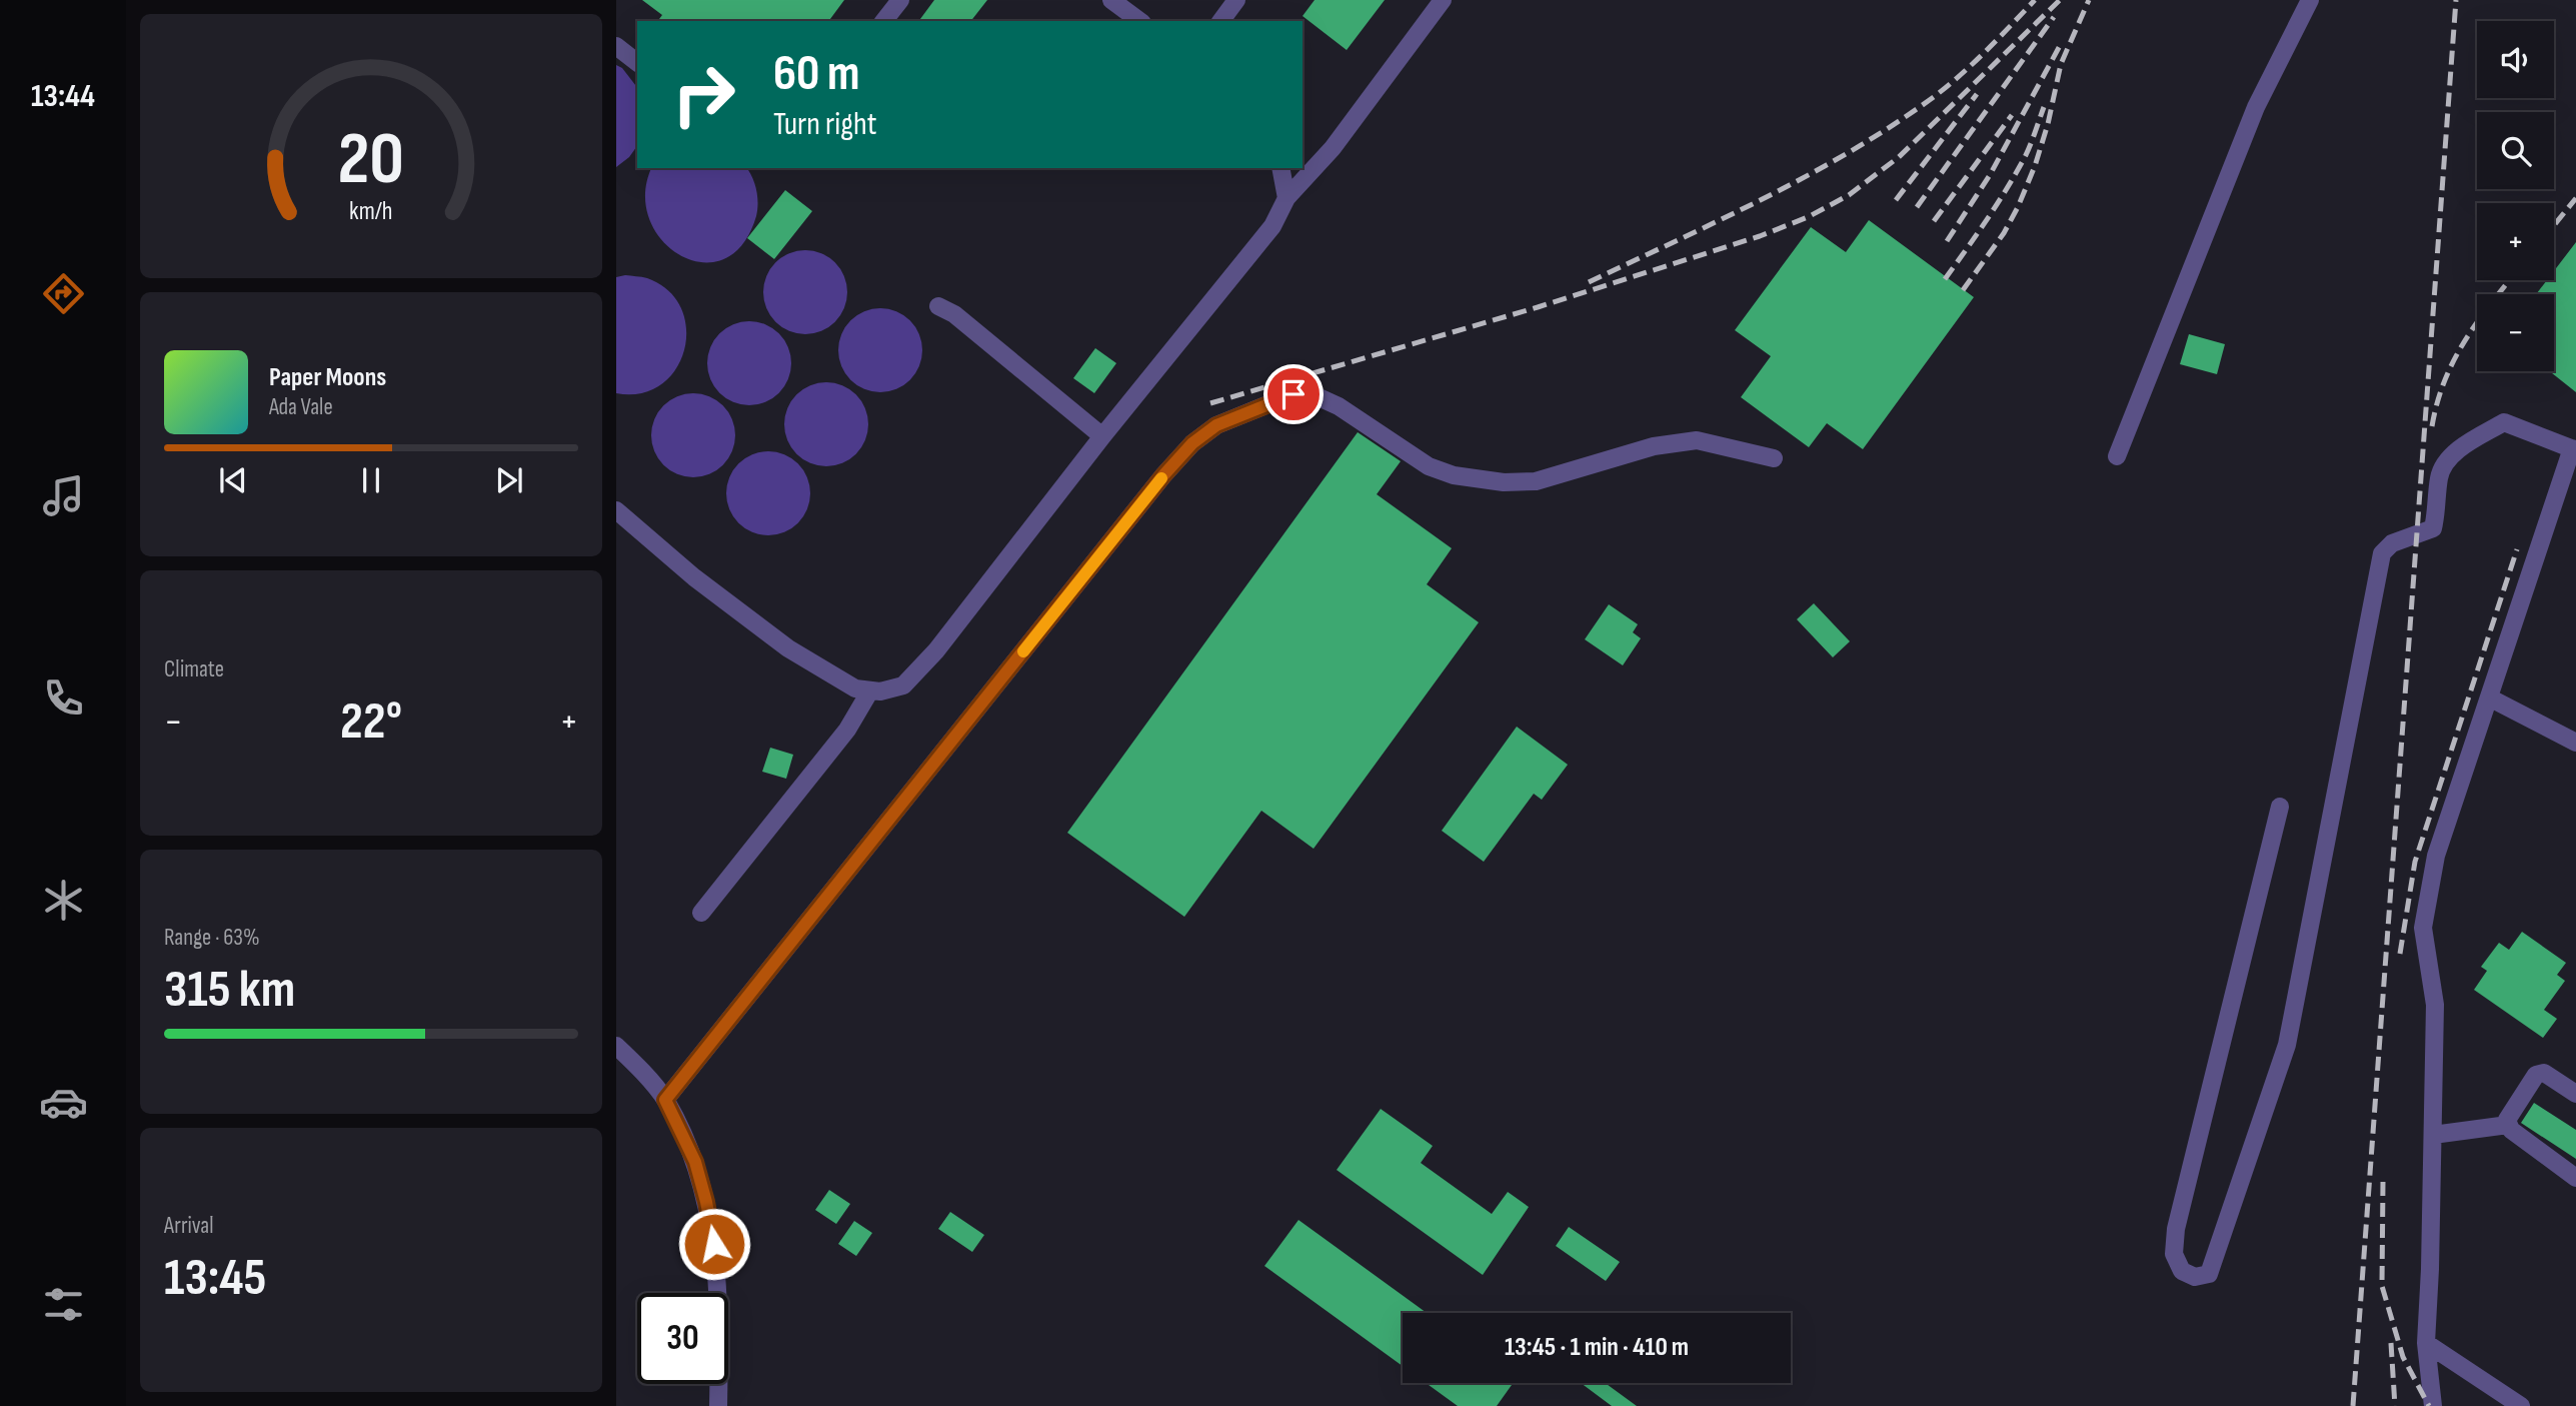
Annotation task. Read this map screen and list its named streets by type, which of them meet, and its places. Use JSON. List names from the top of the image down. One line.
{"page":{"tabs":"13:44","map_buttons":["+","−"],"turn":["60 m","Turn right"],"song":["Paper Moons","Ada Vale"],"tile":["Climate",["Range · 63%","315 km"],["Arrival","13:45"]],"heat":["−","22°","+"],"limit":"30","trip":"13:45 · 1 min · 410 m","gauge":["20","km/h"]}}
